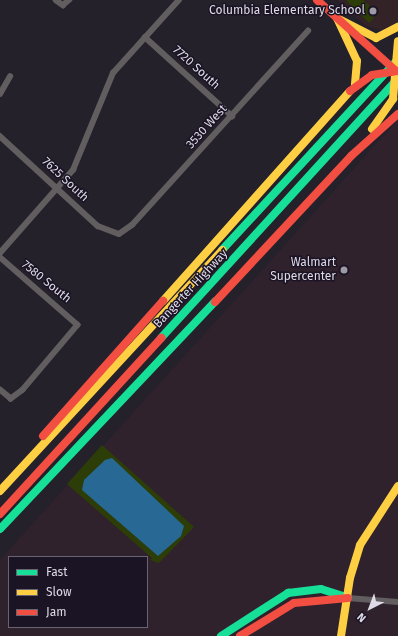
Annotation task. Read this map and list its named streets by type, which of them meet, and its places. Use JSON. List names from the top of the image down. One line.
{"streets":{"main road":["Bangerter Highway"],"street":["7720 South","3530 West","7625 South","7580 South"]},"crossings":[["7720 South","3530 West"],["3530 West","7625 South"]],"places":["Columbia Elementary School","Walmart Supercenter"],"legend":["Fast","Slow","Jam"],"north":"bottom left"}
